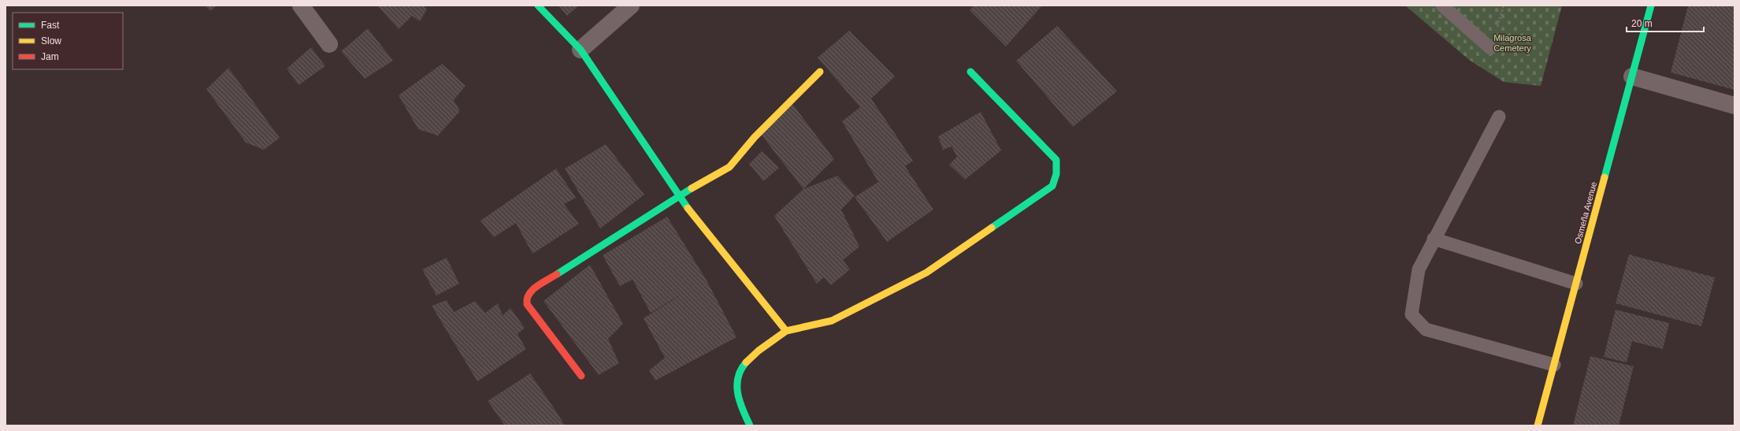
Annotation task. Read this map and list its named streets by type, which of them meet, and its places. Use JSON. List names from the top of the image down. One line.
{"streets":{"street":["Osmeña Avenue"]},"parks":["Milagrosa Cemetery"],"legend":["Fast","Slow","Jam"],"scale_bar":"20 m"}
